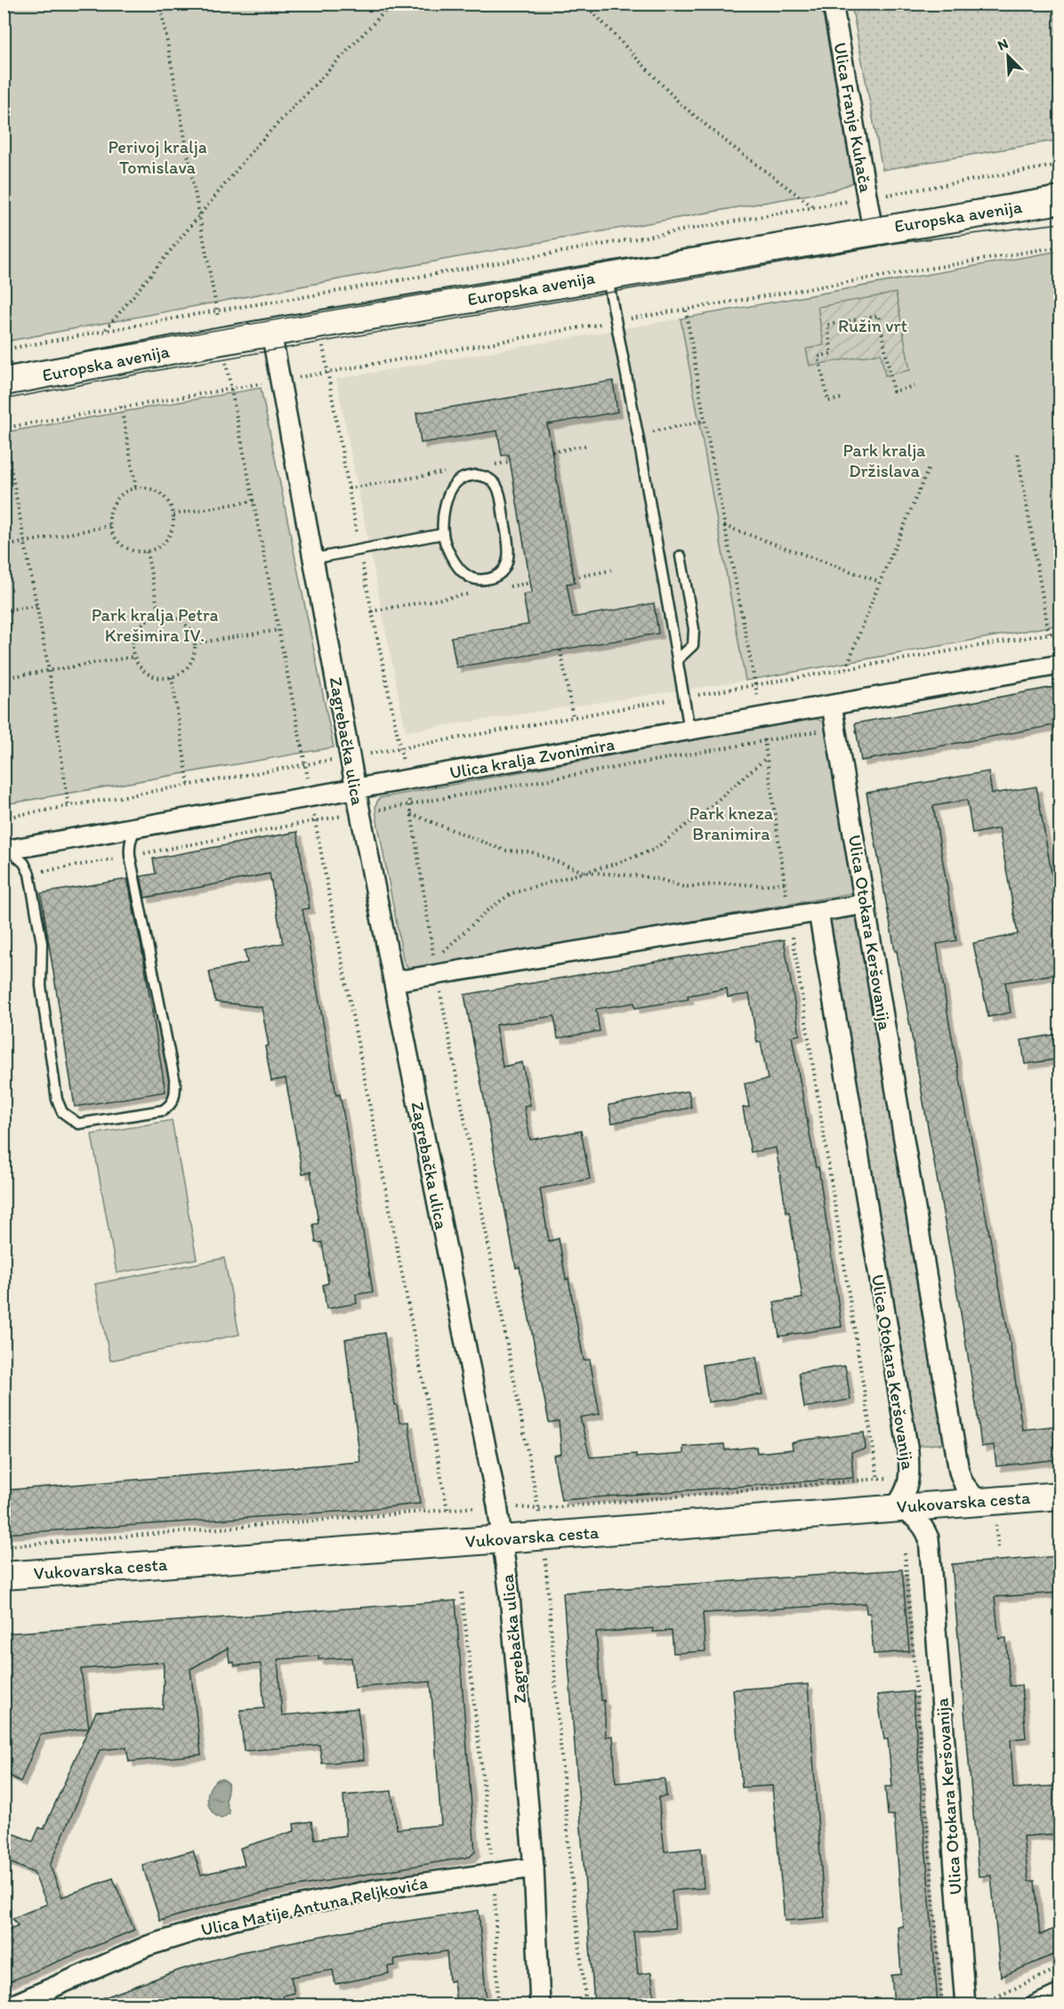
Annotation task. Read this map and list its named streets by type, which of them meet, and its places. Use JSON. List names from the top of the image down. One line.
{"streets":{"street":["Ulica Franje Kuhača","Europska avenija","Zagrebačka ulica","Ulica kralja Zvonimira","Ulica Otokara Keršovanija","Vukovarska cesta","Ulica Matije Antuna Reljkovića"]},"crossings":[["Ulica Franje Kuhača","Europska avenija"],["Europska avenija","Zagrebačka ulica"],["Zagrebačka ulica","Ulica kralja Zvonimira"],["Zagrebačka ulica","Vukovarska cesta"],["Zagrebačka ulica","Ulica Matije Antuna Reljkovića"],["Ulica kralja Zvonimira","Ulica Otokara Keršovanija"],["Ulica Otokara Keršovanija","Vukovarska cesta"]],"parks":["Perivoj kralja Tomislava","Ružin vrt","Park kralja Držislava","Park kralja Petra Krešimira IV.","Park kneza Branimira"],"north":"top left"}
